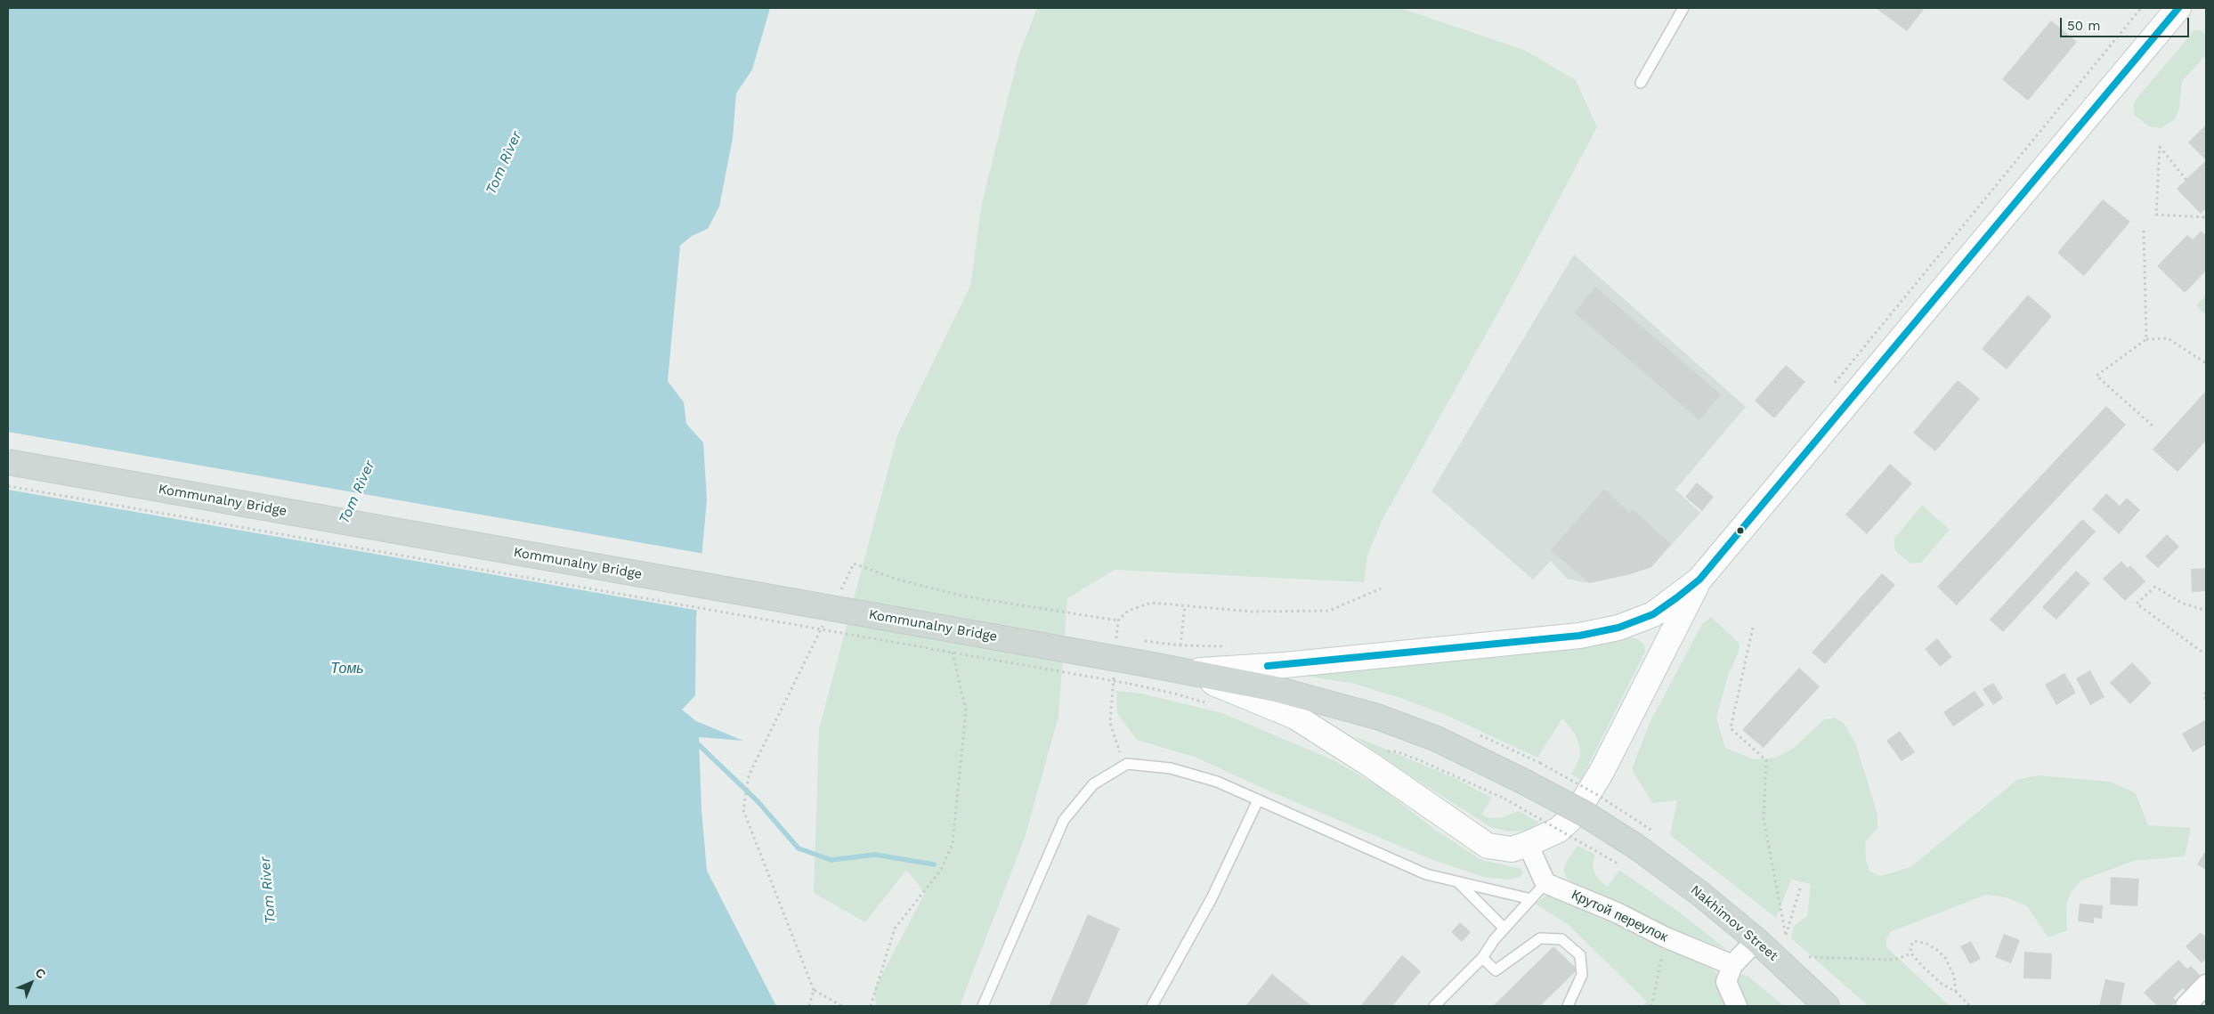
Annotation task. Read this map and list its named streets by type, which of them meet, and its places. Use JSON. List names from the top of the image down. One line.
{"streets":{"main road":["Kommunalny Bridge","Nakhimov Street"],"street":["Крутой переулок"]},"crossings":[["Kommunalny Bridge","Nakhimov Street"]],"water":["Tom River","Томь"],"scale_bar":"50 m","north":"top right"}
